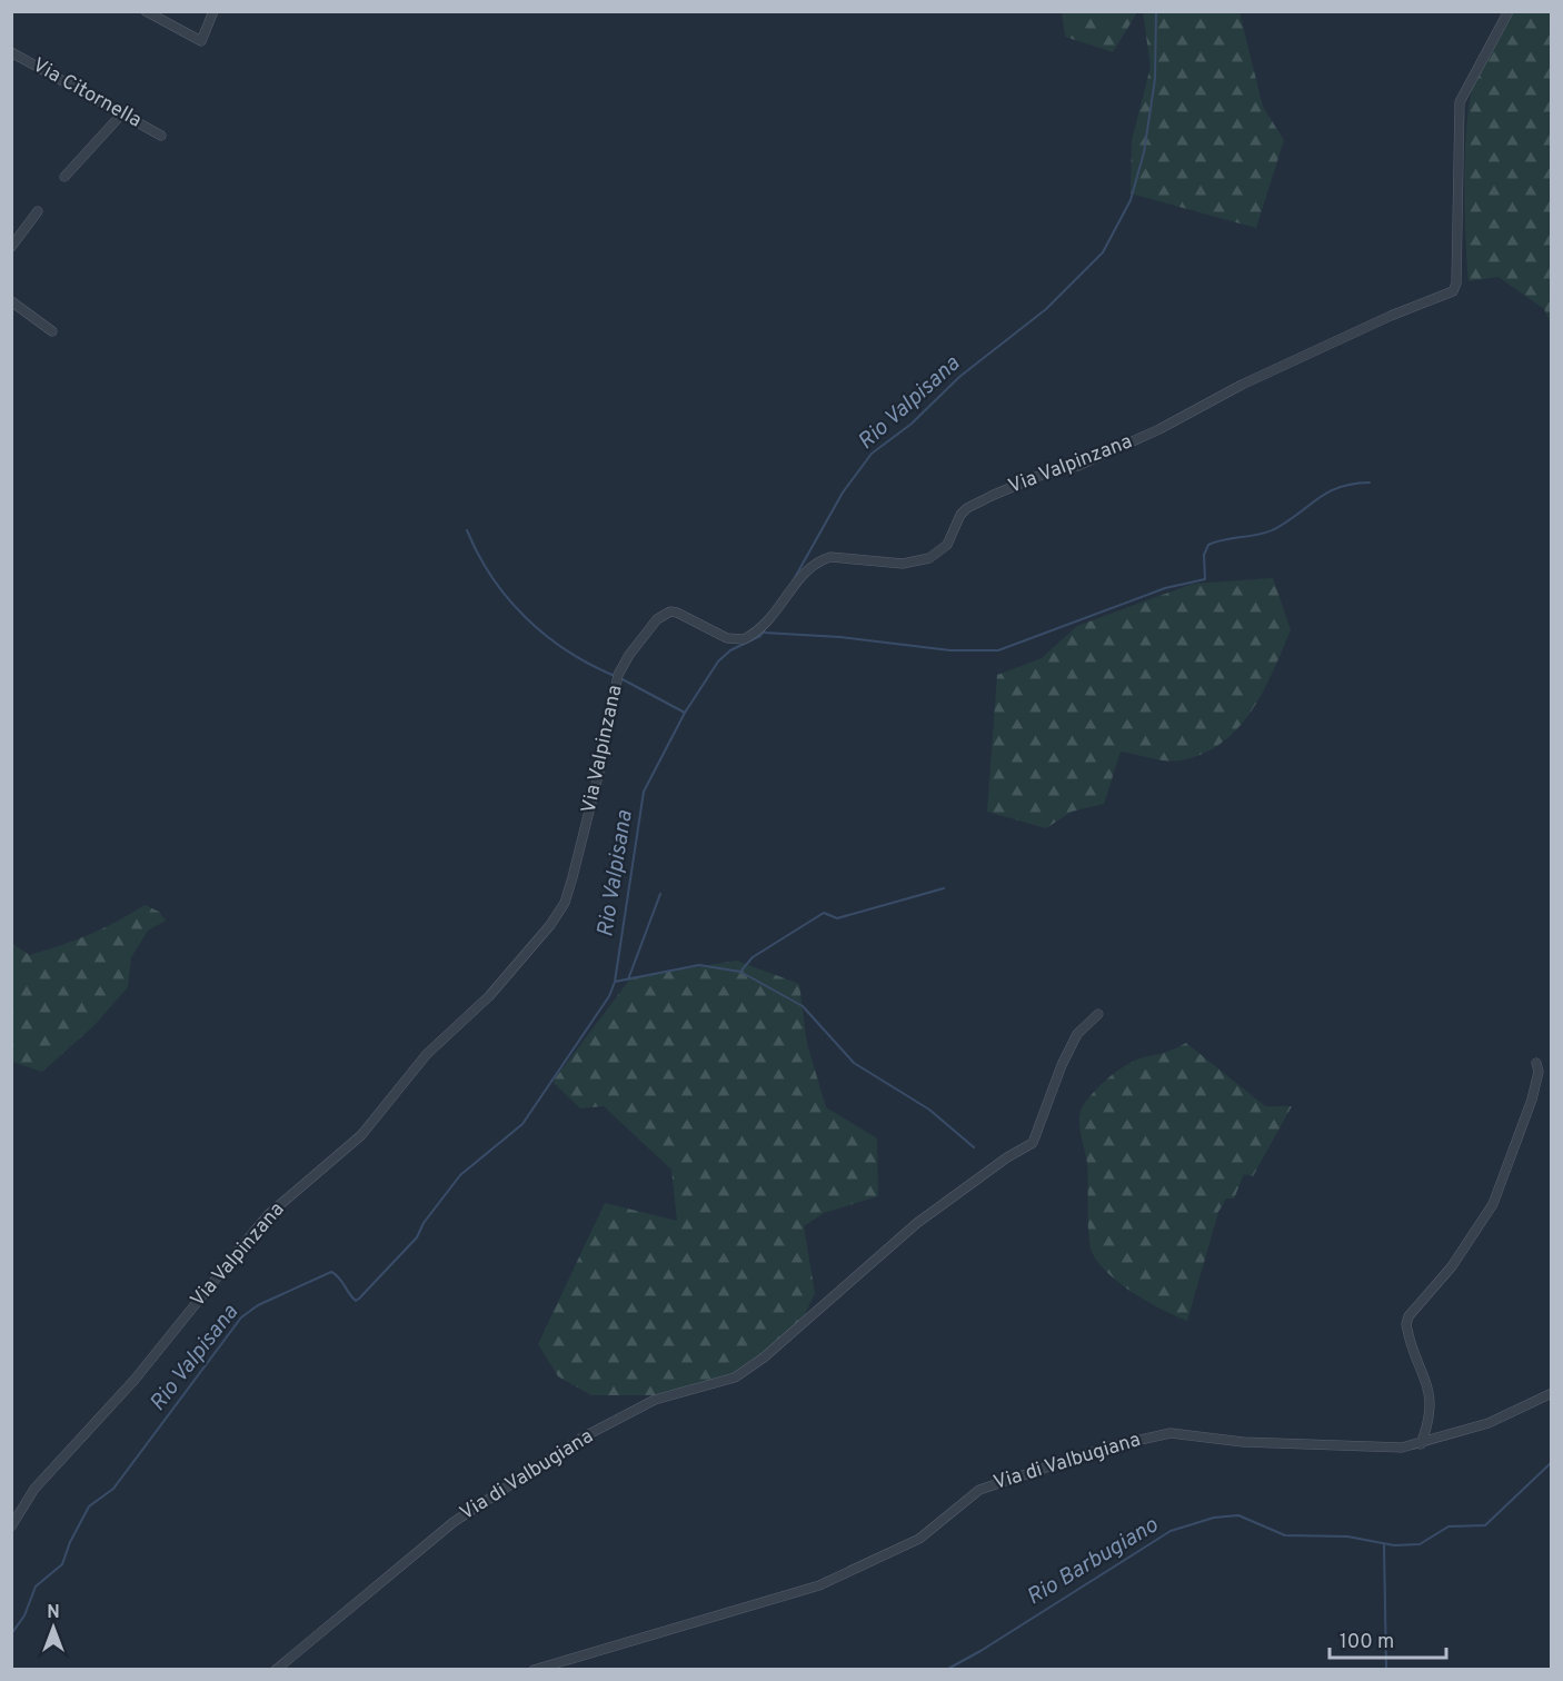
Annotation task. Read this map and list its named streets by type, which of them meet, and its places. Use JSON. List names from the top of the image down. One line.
{"streets":{"street":["Via Citornella","Via Valpinzana","Via di Valbugiana"]},"water":["Rio Valpisana","Rio Barbugiano"],"scale_bar":"100 m","north":"top"}
